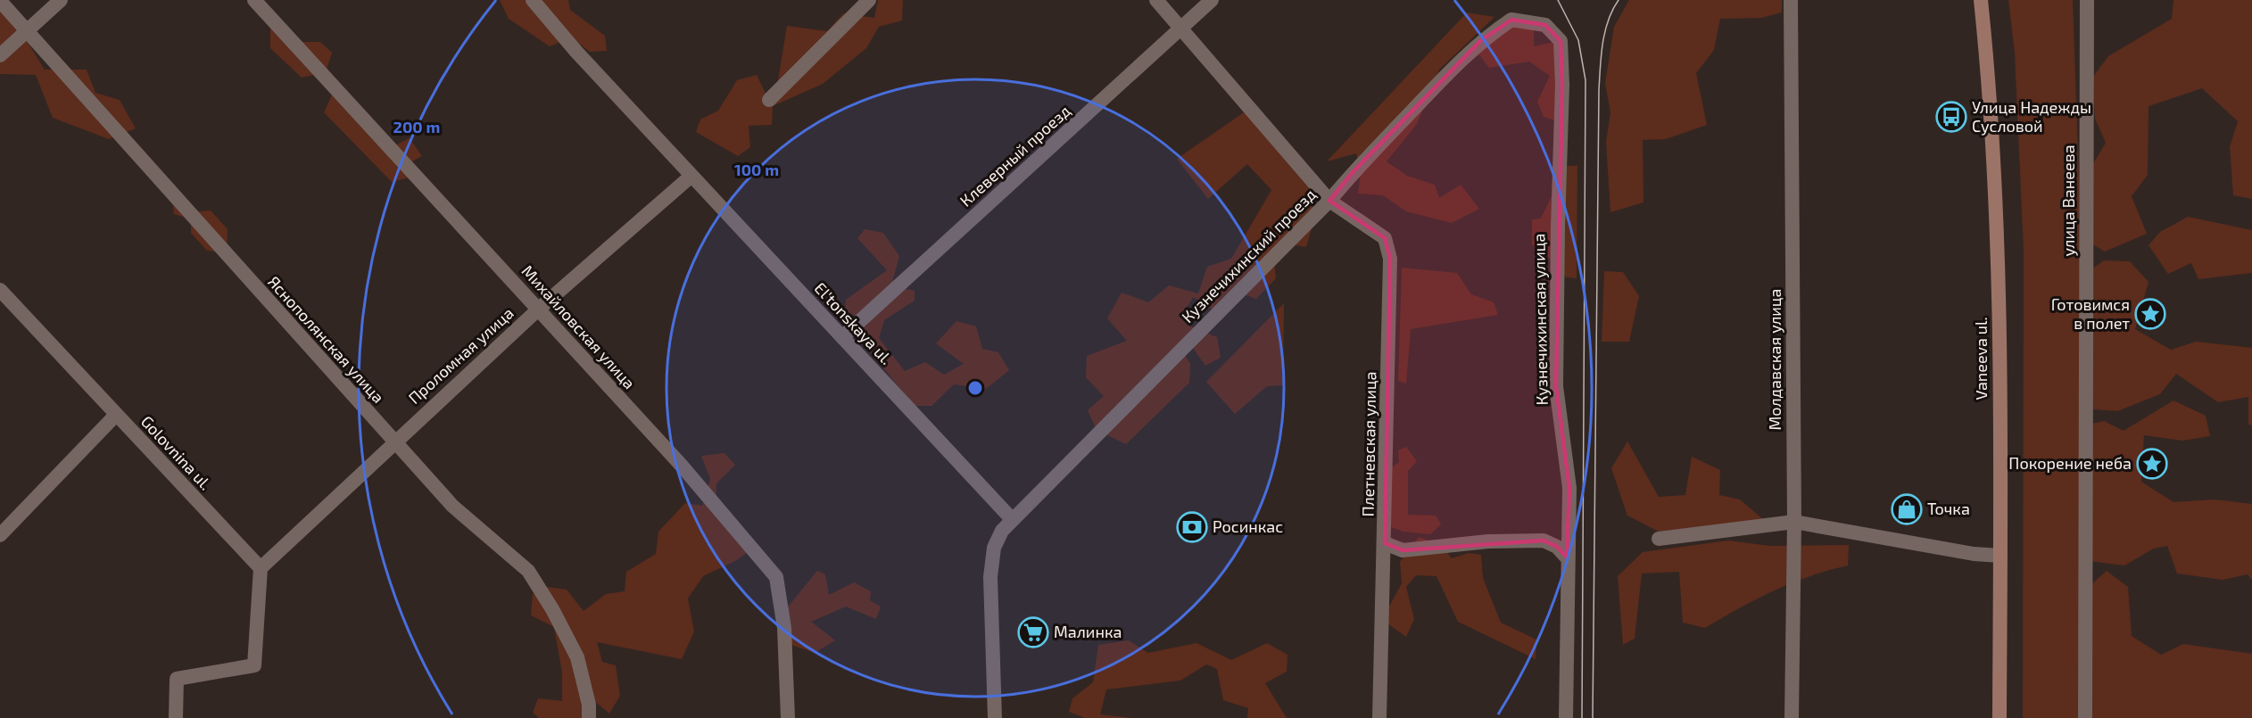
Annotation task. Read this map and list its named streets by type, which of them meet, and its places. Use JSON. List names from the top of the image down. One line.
{"streets":{"main road":["Vaneeva ul."],"street":["Клеверный проезд","Кузнечихинский проезд","Кузнечихинская улица","El'tonskaya ul.","Михайловская улица","Яснополянская улица","Проломная улица","Молдавская улица","Плетневская улица","Golovnina ul."]},"crossings":[["Клеверный проезд","El'tonskaya ul."],["Клеверный проезд","Плетневская улица"],["Кузнечихинский проезд","Кузнечихинская улица"],["Кузнечихинский проезд","El'tonskaya ul."],["Кузнечихинский проезд","Плетневская улица"],["El'tonskaya ul.","Проломная улица"],["Михайловская улица","Проломная улица"],["Яснополянская улица","Проломная улица"],["Проломная улица","Golovnina ul."]],"places":{"bus stop":["Улица Надежды Сусловой"],"place":["Готовимся в полет","Покорение неба"],"shop":["Точка"],"bank":["Росинкас"],"supermarket":["Малинка"]},"rings":["200 m","100 m"]}
